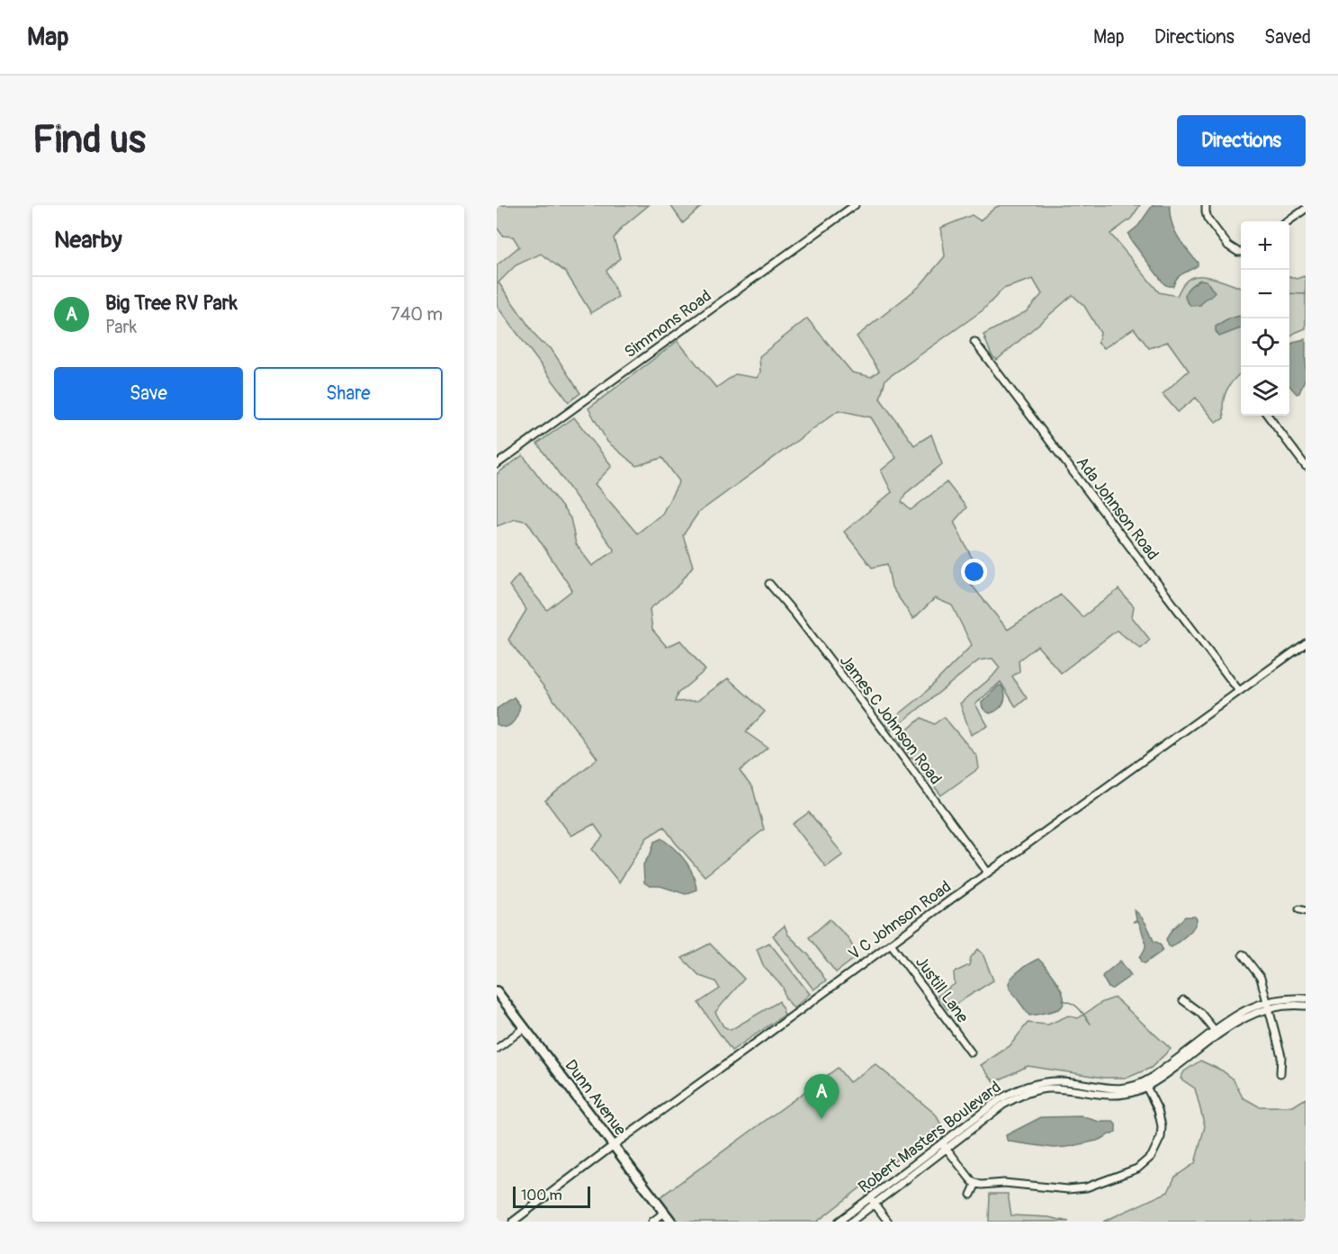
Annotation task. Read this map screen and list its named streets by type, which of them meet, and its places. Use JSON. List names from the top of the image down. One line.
{"streets":{"main road":["Dunn Avenue"],"street":["Simmons Road","Ada Johnson Road","James C Johnson Road","V C Johnson Road","Justill Lane","Robert Masters Boulevard"]},"crossings":[["Ada Johnson Road","V C Johnson Road"],["James C Johnson Road","V C Johnson Road"],["V C Johnson Road","Justill Lane"],["V C Johnson Road","Dunn Avenue"]],"scale_bar":"100 m","page":{"header":"Map","nav":["Map","Directions","Saved"],"buttons":["Directions",["Save","Share"]],"title":"Find us","heading":"Nearby","map_buttons":["+","−"],"list":[{"mark":"A","name":"Big Tree RV Park","note":"Park","value":"740 m"}],"pins":"A","scale":"100 m"}}
